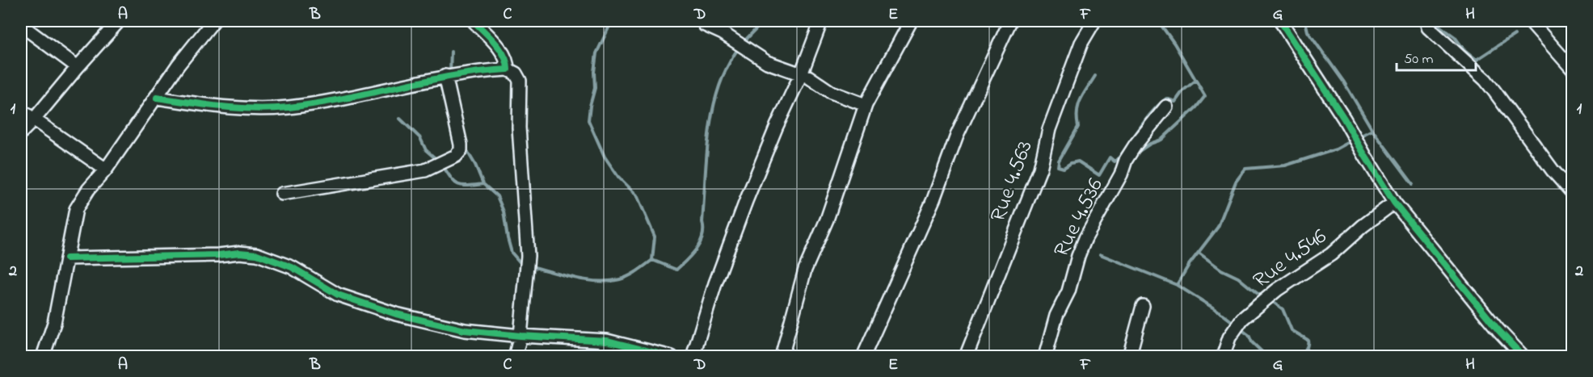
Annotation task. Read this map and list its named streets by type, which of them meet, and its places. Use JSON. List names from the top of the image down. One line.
{"streets":{"street":["Rue 4.563","Rue 4.536","Rue 4.546"]},"scale_bar":"50 m","grid":{"columns":["A","B","C","D","E","F","G","H"],"rows":["1","2"]}}
